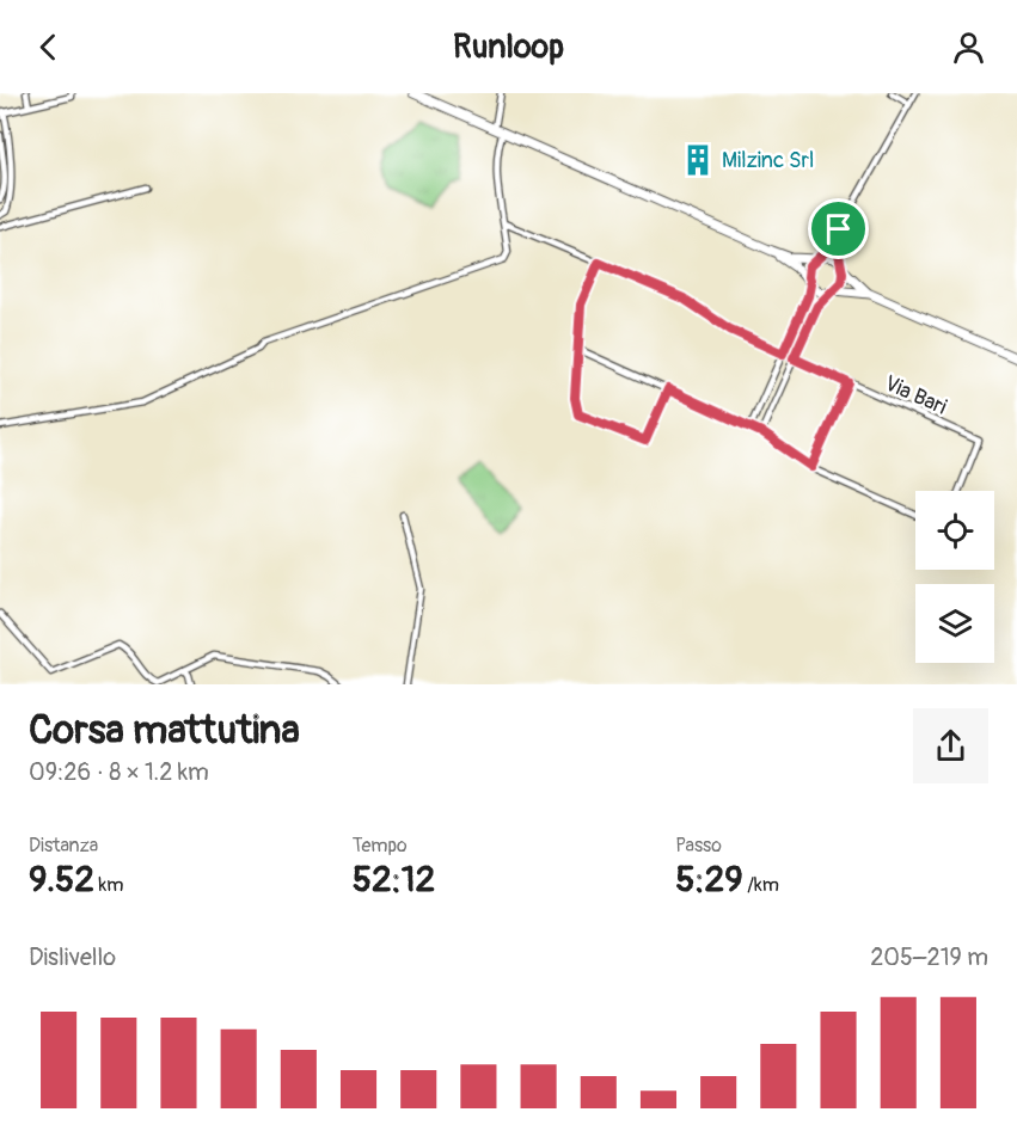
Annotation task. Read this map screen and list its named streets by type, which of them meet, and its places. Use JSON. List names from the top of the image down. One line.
{"streets":{"street":["Via Bari"]},"places":{"building":["Milzinc Srl"]},"page":{"header":"Runloop","heading":["Corsa mattutina","09:26 · 8 × 1.2 km"],"stats":[["Distanza","9.52 km"],["Tempo","52:12"],["Passo","5:29 /km"]],"chart":["Dislivello","205–219 m"]}}
